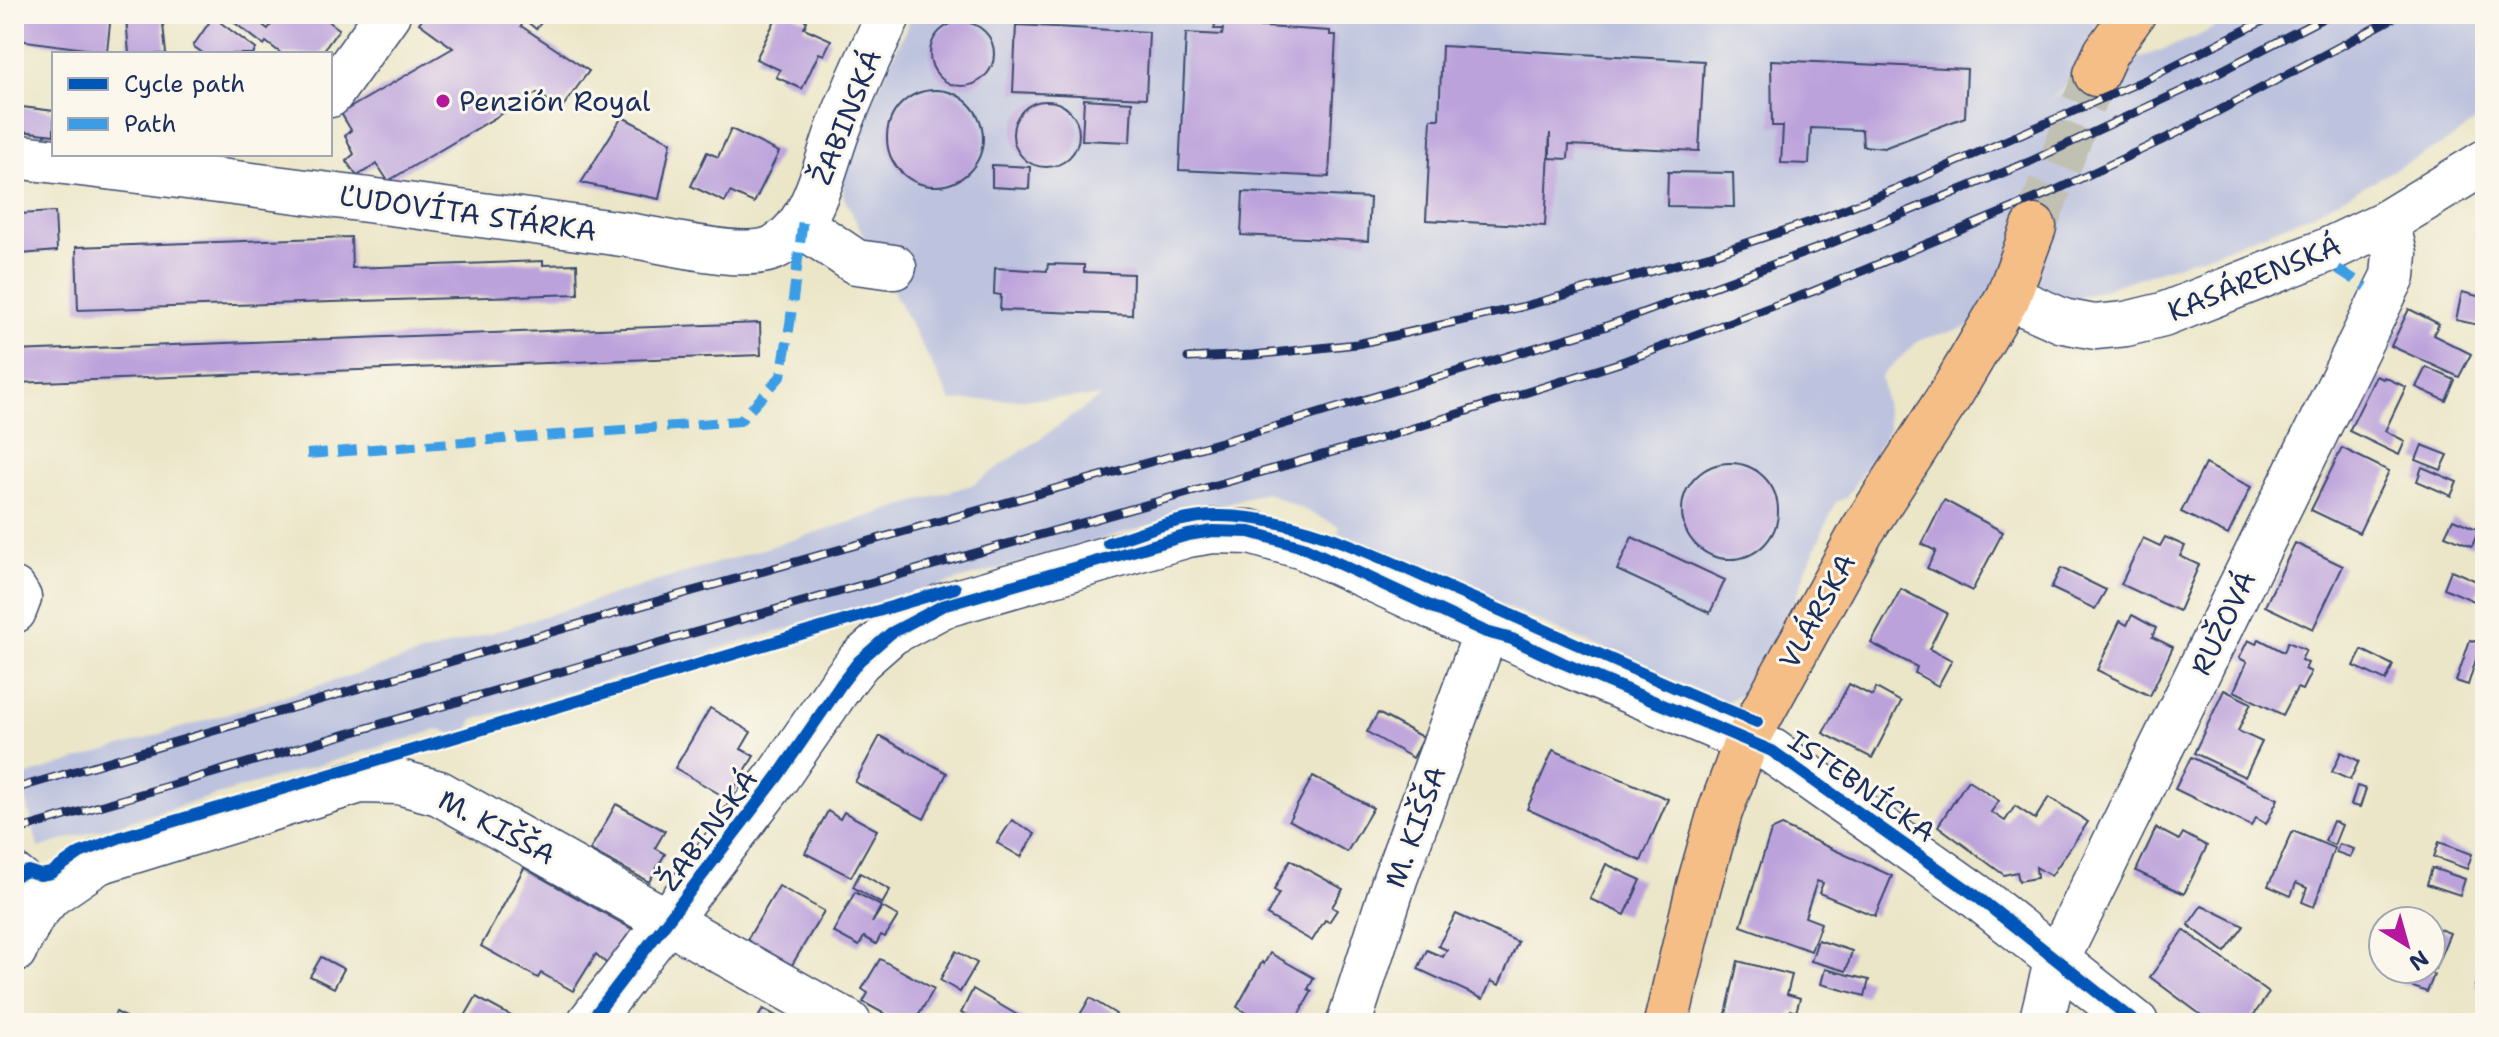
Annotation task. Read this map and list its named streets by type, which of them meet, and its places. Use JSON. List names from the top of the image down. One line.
{"streets":{"main road":["VLÁRSKA"],"street":["ŽABINSKÁ","ĽUDOVÍTA STÁRKA","KASÁRENSKÁ","RUŽOVÁ","ISTEBNÍCKA","M. KIŠŠA"]},"crossings":[["ŽABINSKÁ","ĽUDOVÍTA STÁRKA"],["ŽABINSKÁ","ISTEBNÍCKA"],["ŽABINSKÁ","M. KIŠŠA"],["KASÁRENSKÁ","VLÁRSKA"],["KASÁRENSKÁ","RUŽOVÁ"],["VLÁRSKA","ISTEBNÍCKA"],["RUŽOVÁ","ISTEBNÍCKA"],["ISTEBNÍCKA","M. KIŠŠA"]],"places":["Penzión Royal"],"legend":["Cycle path","Path"],"north":"bottom right"}
